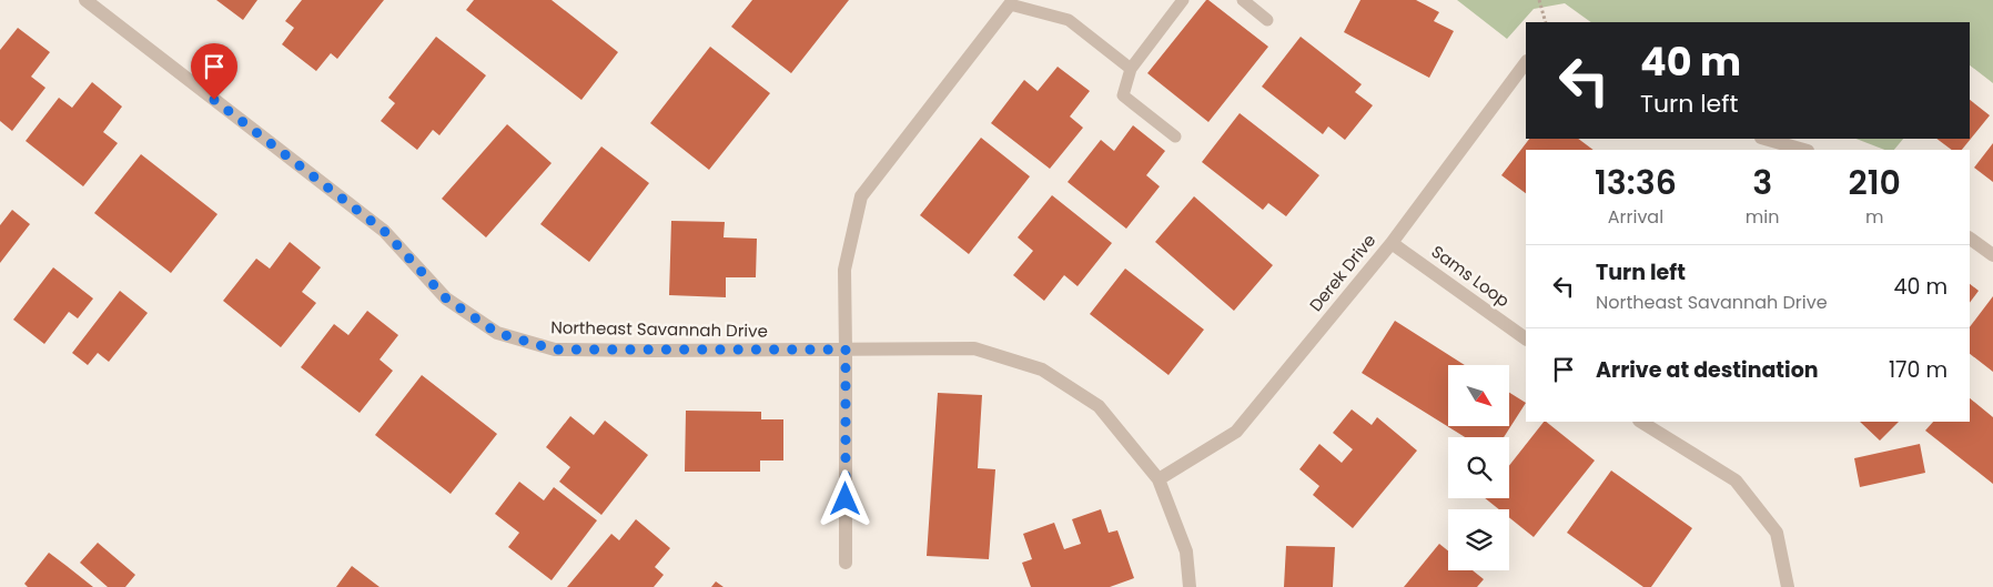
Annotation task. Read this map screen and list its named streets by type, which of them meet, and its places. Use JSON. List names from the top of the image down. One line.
{"streets":{"street":["Derek Drive","Sams Loop","Northeast Savannah Drive"]},"crossings":[["Derek Drive","Sams Loop"],["Derek Drive","Northeast Savannah Drive"]],"north":"bottom right","page":{"turn":["40 m","Turn left"],"eta":["13:36","Arrival","3","min","210","m"],"list":[{"name":"Turn left","note":"Northeast Savannah Drive","value":"40 m"},{"name":"Arrive at destination","value":"170 m"}]}}
